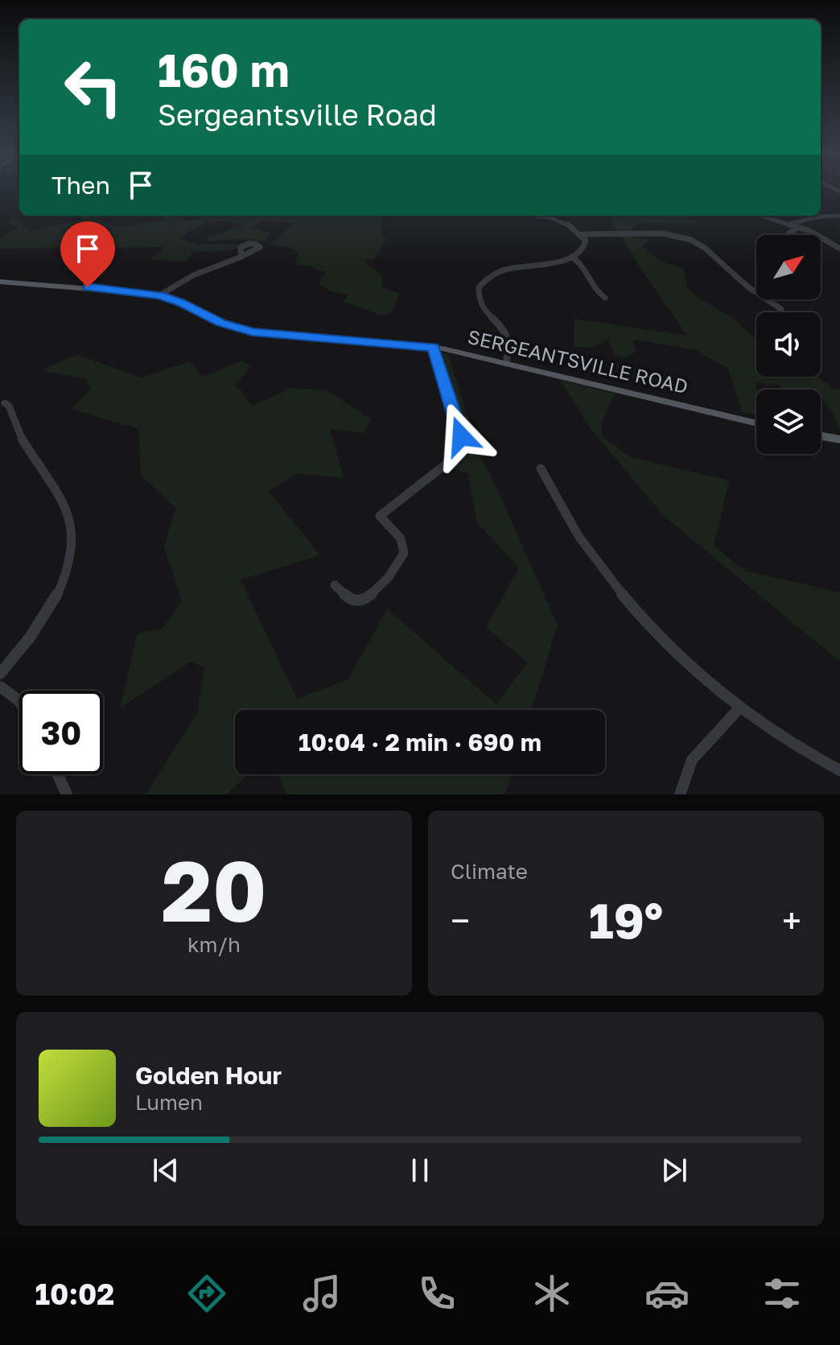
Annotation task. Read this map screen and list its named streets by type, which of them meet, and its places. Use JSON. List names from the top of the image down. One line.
{"streets":{"main road":["SERGEANTSVILLE ROAD"]},"north":"top right","page":{"turn":["160 m","Sergeantsville Road"],"then":"Then","limit":"30","trip":"10:04 · 2 min · 690 m","tile":[["20","km/h"],"Climate"],"heat":["−","19°","+"],"song":["Golden Hour","Lumen"],"tabs":"10:02"}}
